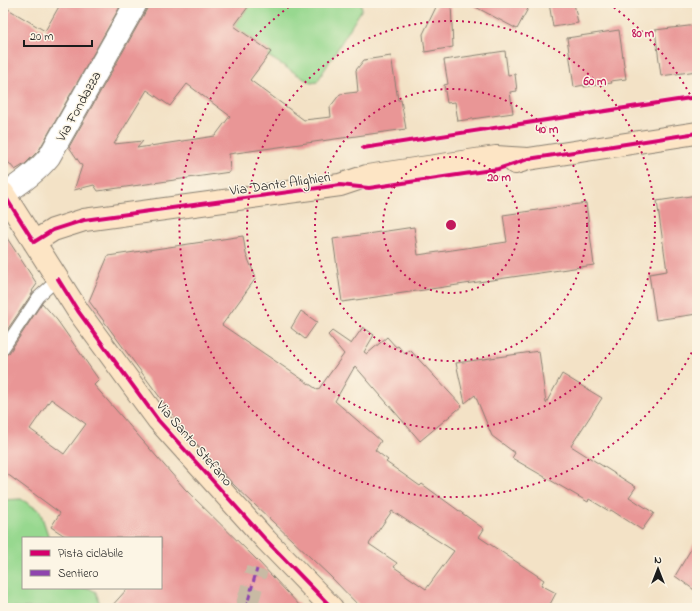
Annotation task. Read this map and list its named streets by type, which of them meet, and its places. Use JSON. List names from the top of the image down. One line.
{"streets":{"street":["Via Fondazza","Via Dante Alighieri","Via Santo Stefano"]},"crossings":[["Via Fondazza","Via Santo Stefano"],["Via Dante Alighieri","Via Santo Stefano"]],"legend":["Pista ciclabile","Sentiero"],"scale_bar":"20 m","north":"top","rings":["80 m","60 m","40 m","20 m"]}
